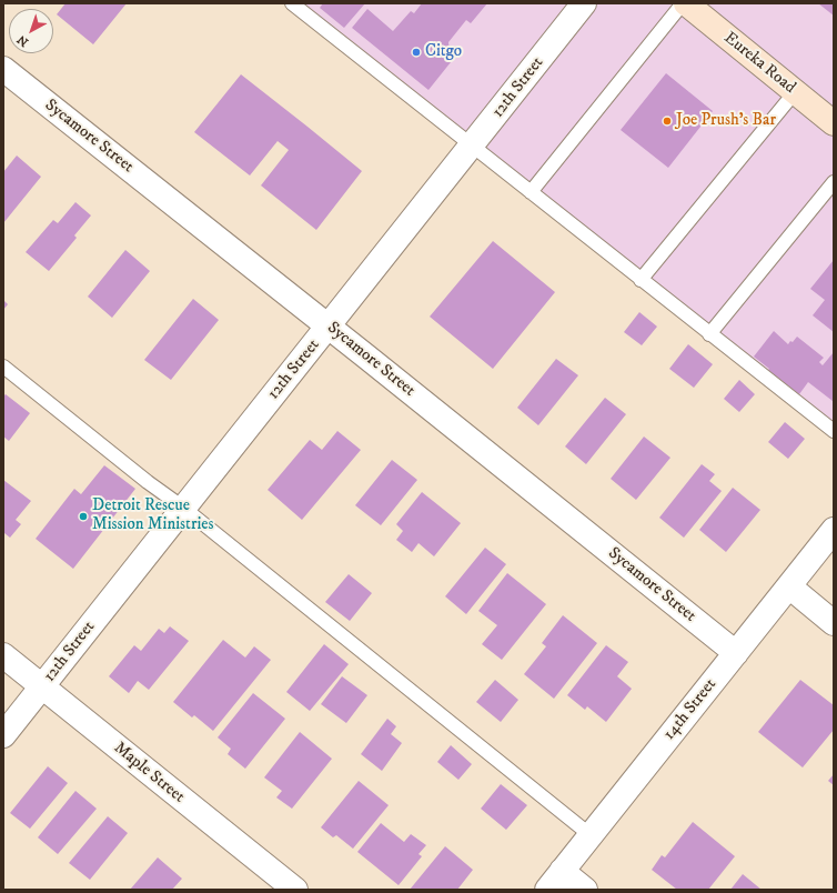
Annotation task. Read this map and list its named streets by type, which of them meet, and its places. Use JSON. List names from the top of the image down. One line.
{"streets":{"main road":["Eureka Road"],"street":["12th Street","Sycamore Street","14th Street","Maple Street"]},"crossings":[["12th Street","Sycamore Street"],["12th Street","Maple Street"],["Sycamore Street","14th Street"]],"places":["Citgo","Joe Prush's Bar","Detroit Rescue Mission Ministries"],"north":"bottom left"}
